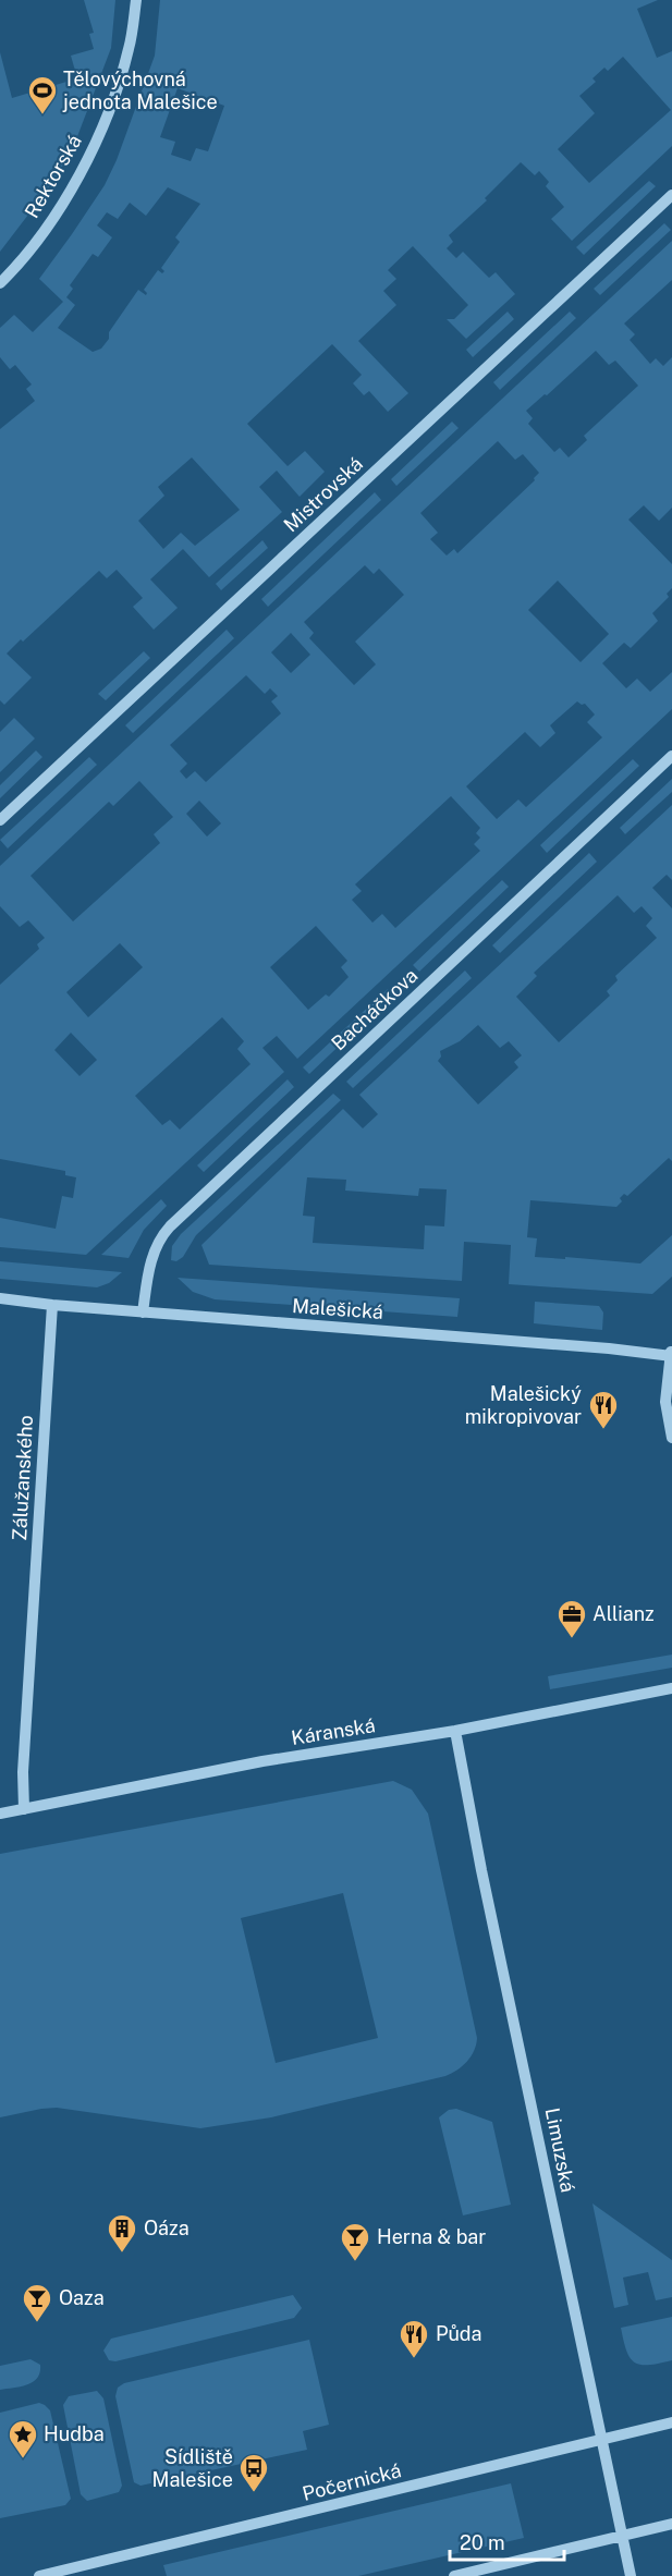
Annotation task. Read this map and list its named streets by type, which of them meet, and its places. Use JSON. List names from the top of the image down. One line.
{"streets":{"street":["Rektorská","Mistrovská","Bacháčkova","Malešická","Zálužanského","Káranská","Limuzská","Počernická"]},"crossings":[["Bacháčkova","Malešická"],["Malešická","Zálužanského"],["Zálužanského","Káranská"],["Káranská","Limuzská"],["Limuzská","Počernická"]],"places":{"sports":["Tělovýchovná jednota Malešice"],"restaurant":["Malešický mikropivovar","Půda"],"office":["Allianz"],"building":["Oáza"],"bar":["Herna & bar","Oaza"],"place":["Hudba"],"bus stop":["Sídliště Malešice"]},"scale_bar":"20 m"}
